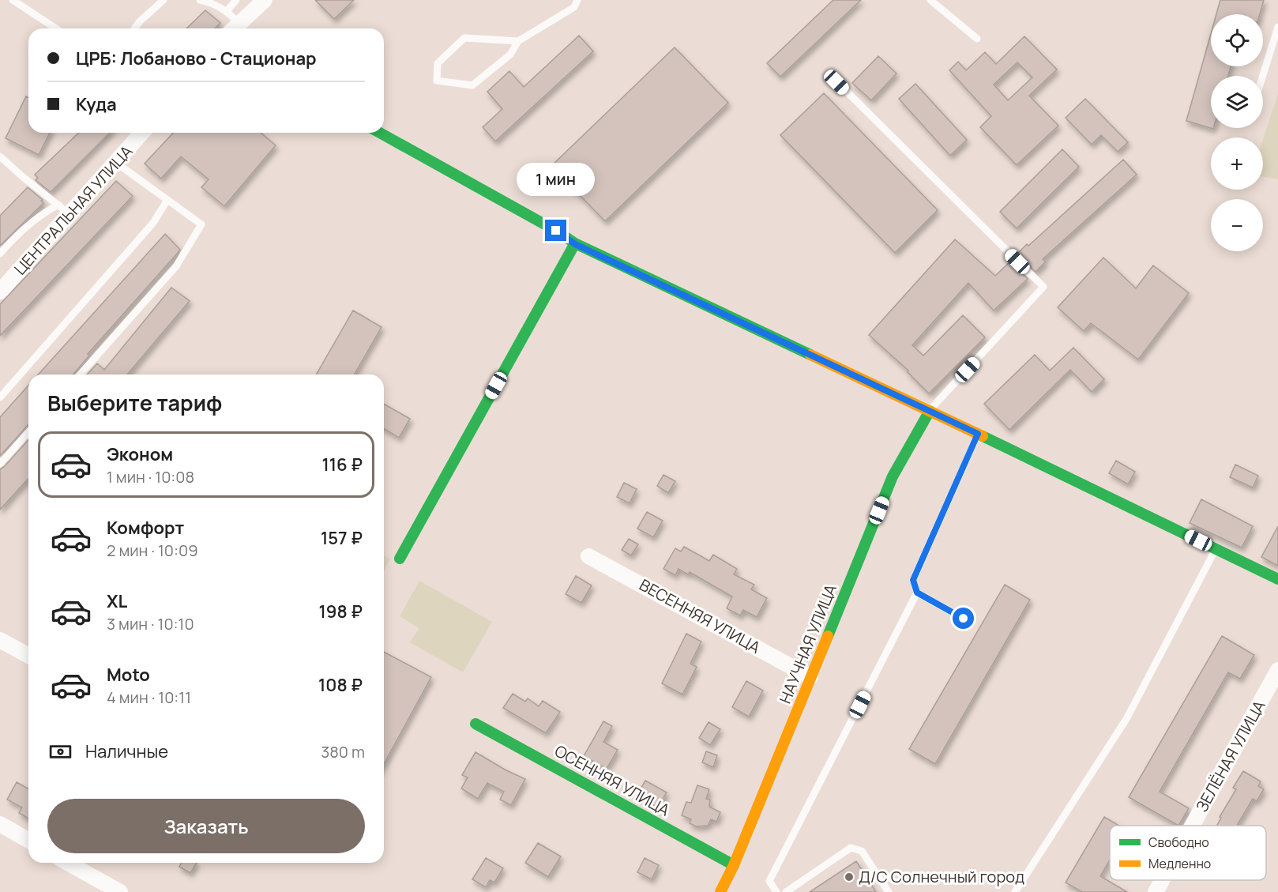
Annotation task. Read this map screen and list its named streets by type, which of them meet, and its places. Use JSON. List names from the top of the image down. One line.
{"streets":{"street":["ЦЕНТРАЛЬНАЯ УЛИЦА","ВЕСЕННЯЯ УЛИЦА","НАУЧНАЯ УЛИЦА","ЗЕЛЁНАЯ УЛИЦА","ОСЕННЯЯ УЛИЦА"]},"crossings":[["ВЕСЕННЯЯ УЛИЦА","НАУЧНАЯ УЛИЦА"],["НАУЧНАЯ УЛИЦА","ОСЕННЯЯ УЛИЦА"]],"places":["Д/С Солнечный город"],"legend":["Свободно","Медленно"],"page":{"map_buttons":["+","−"],"banner":["ЦРБ: Лобаново - Стационар","Куда"],"bubble":"1 мин","heading":"Выберите тариф","list":[{"name":"Эконом","note":"1 мин · 10:08","value":"116 ₽"},{"name":"Комфорт","note":"2 мин · 10:09","value":"157 ₽"},{"name":"XL","note":"3 мин · 10:10","value":"198 ₽"},{"name":"Moto","note":"4 мин · 10:11","value":"108 ₽"}],"pay":["Наличные","380 m"],"buttons":"Заказать"}}
